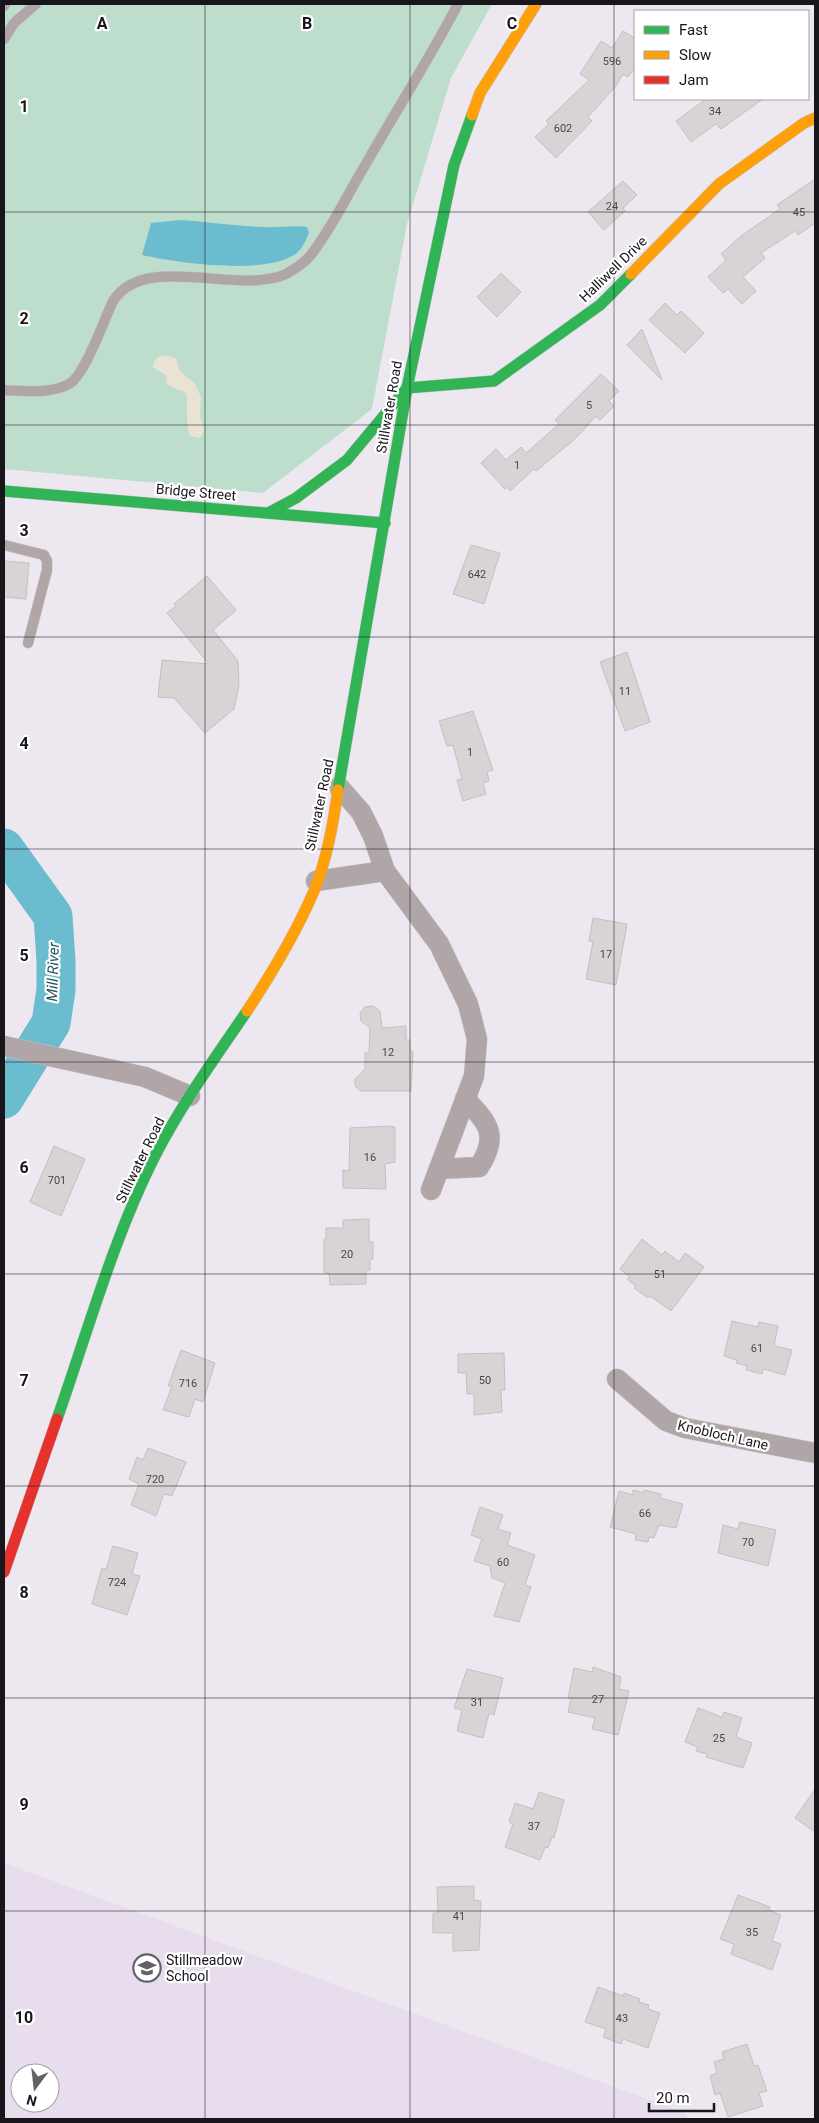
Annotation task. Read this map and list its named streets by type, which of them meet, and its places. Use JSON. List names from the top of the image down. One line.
{"streets":{"main road":["Halliwell Drive","Stillwater Road","Bridge Street"],"street":["Knobloch Lane"]},"crossings":[["Halliwell Drive","Stillwater Road"],["Stillwater Road","Bridge Street"]],"water":["Mill River"],"places":{"school or university":["Stillmeadow School"]},"house_numbers":["596","34","602","24","45","5","1","642","11","1","17","12","16","701","20","51","61","50","716","720","66","70","60","724","27","31","25","37","41","35","43"],"legend":["Fast","Slow","Jam"],"scale_bar":"20 m","north":"bottom","grid":{"columns":["A","B","C"],"rows":["1","2","3","4","5","6","7","8","9","10"]}}
